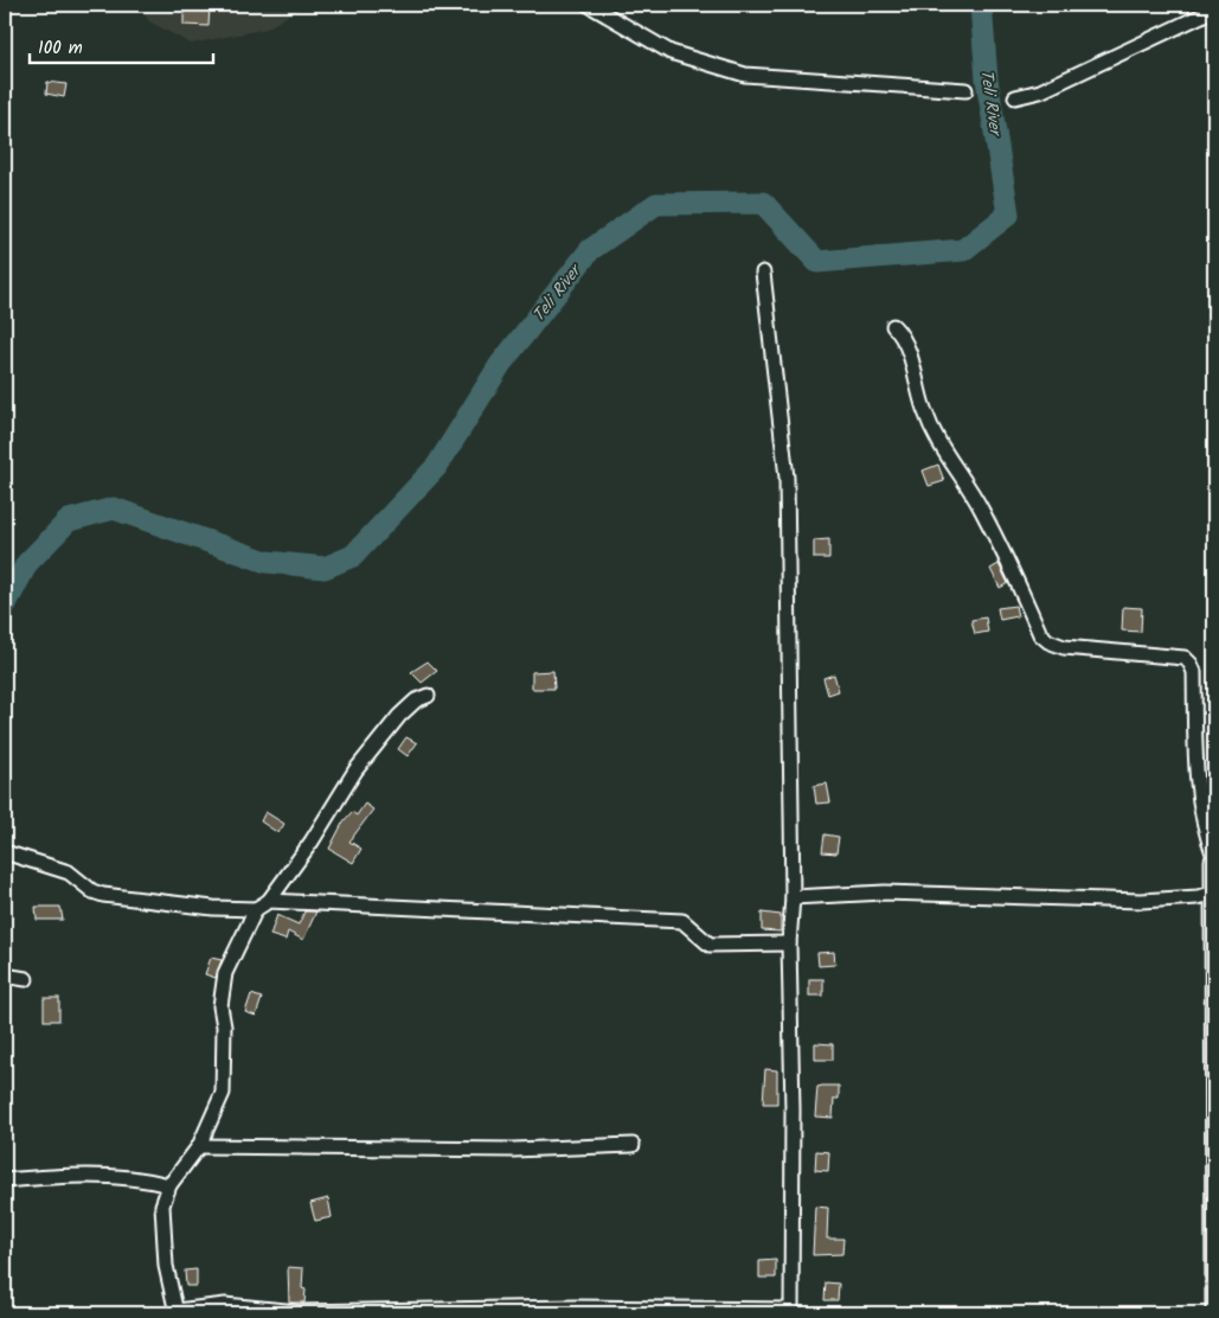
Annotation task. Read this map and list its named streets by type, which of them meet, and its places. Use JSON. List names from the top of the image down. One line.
{"water":["Teli River"],"scale_bar":"100 m"}
